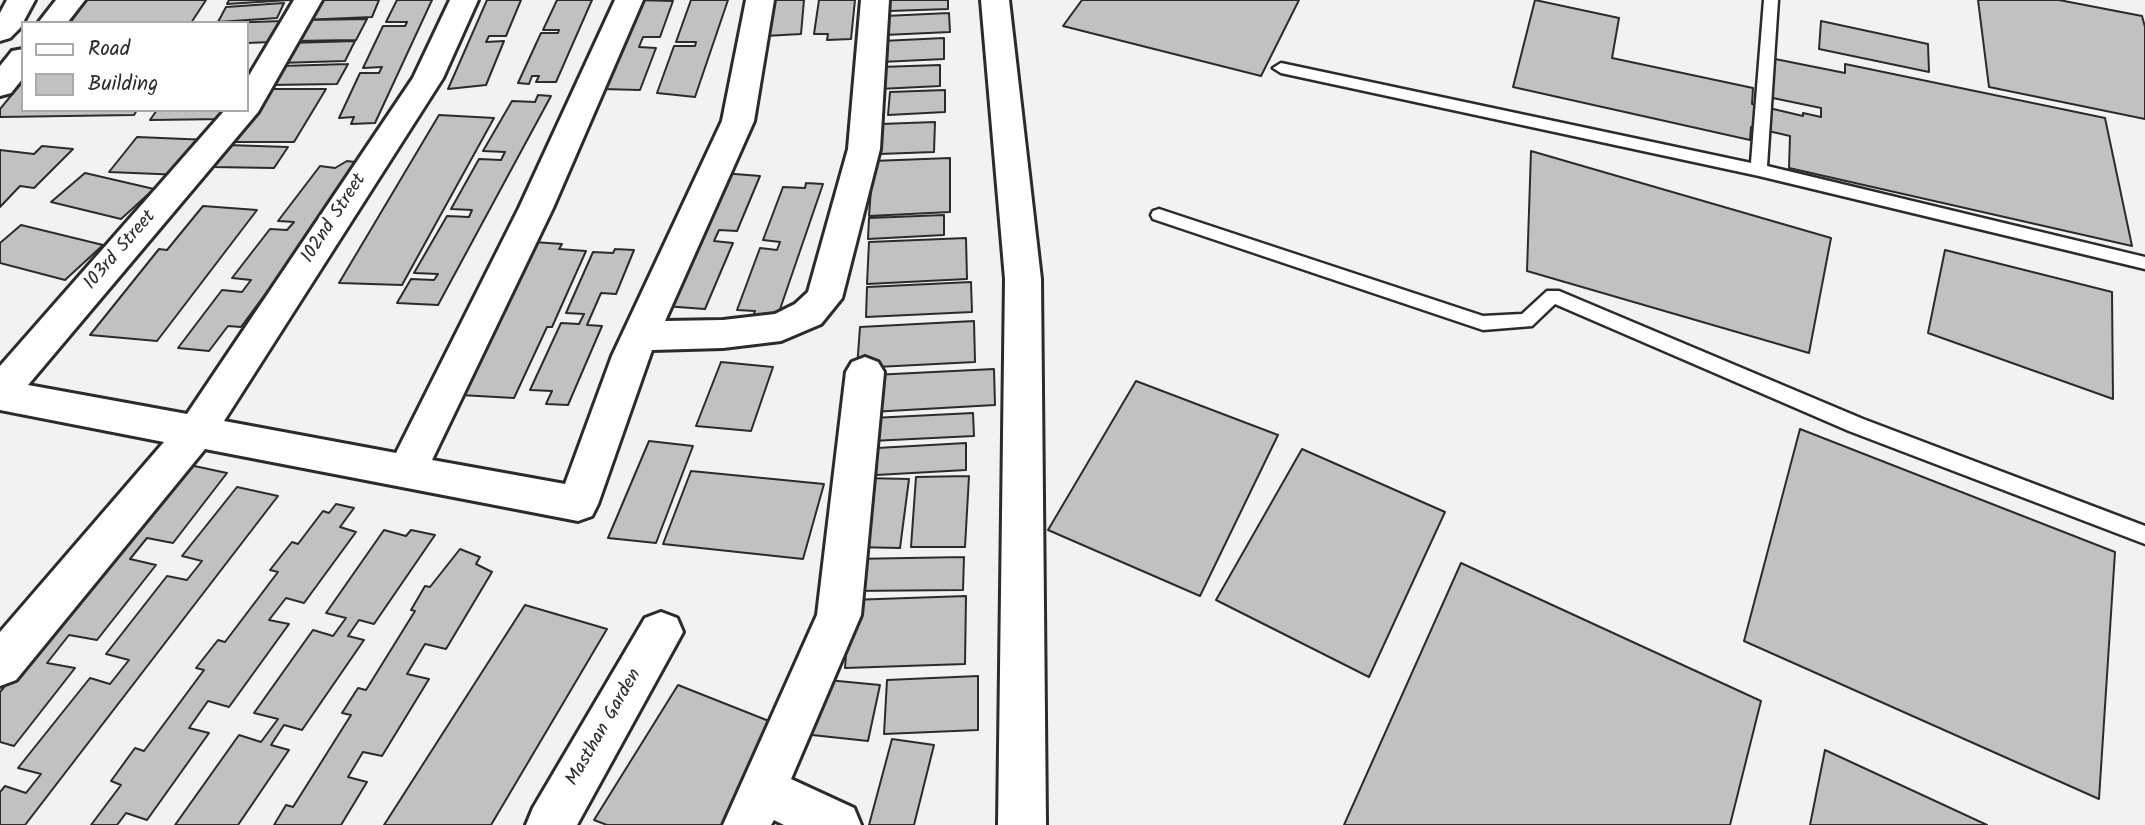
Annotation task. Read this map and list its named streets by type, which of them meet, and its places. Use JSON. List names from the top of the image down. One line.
{"streets":{"street":["102nd Street","103rd Street","Masthan Garden"]},"legend":["Road","Building"]}
